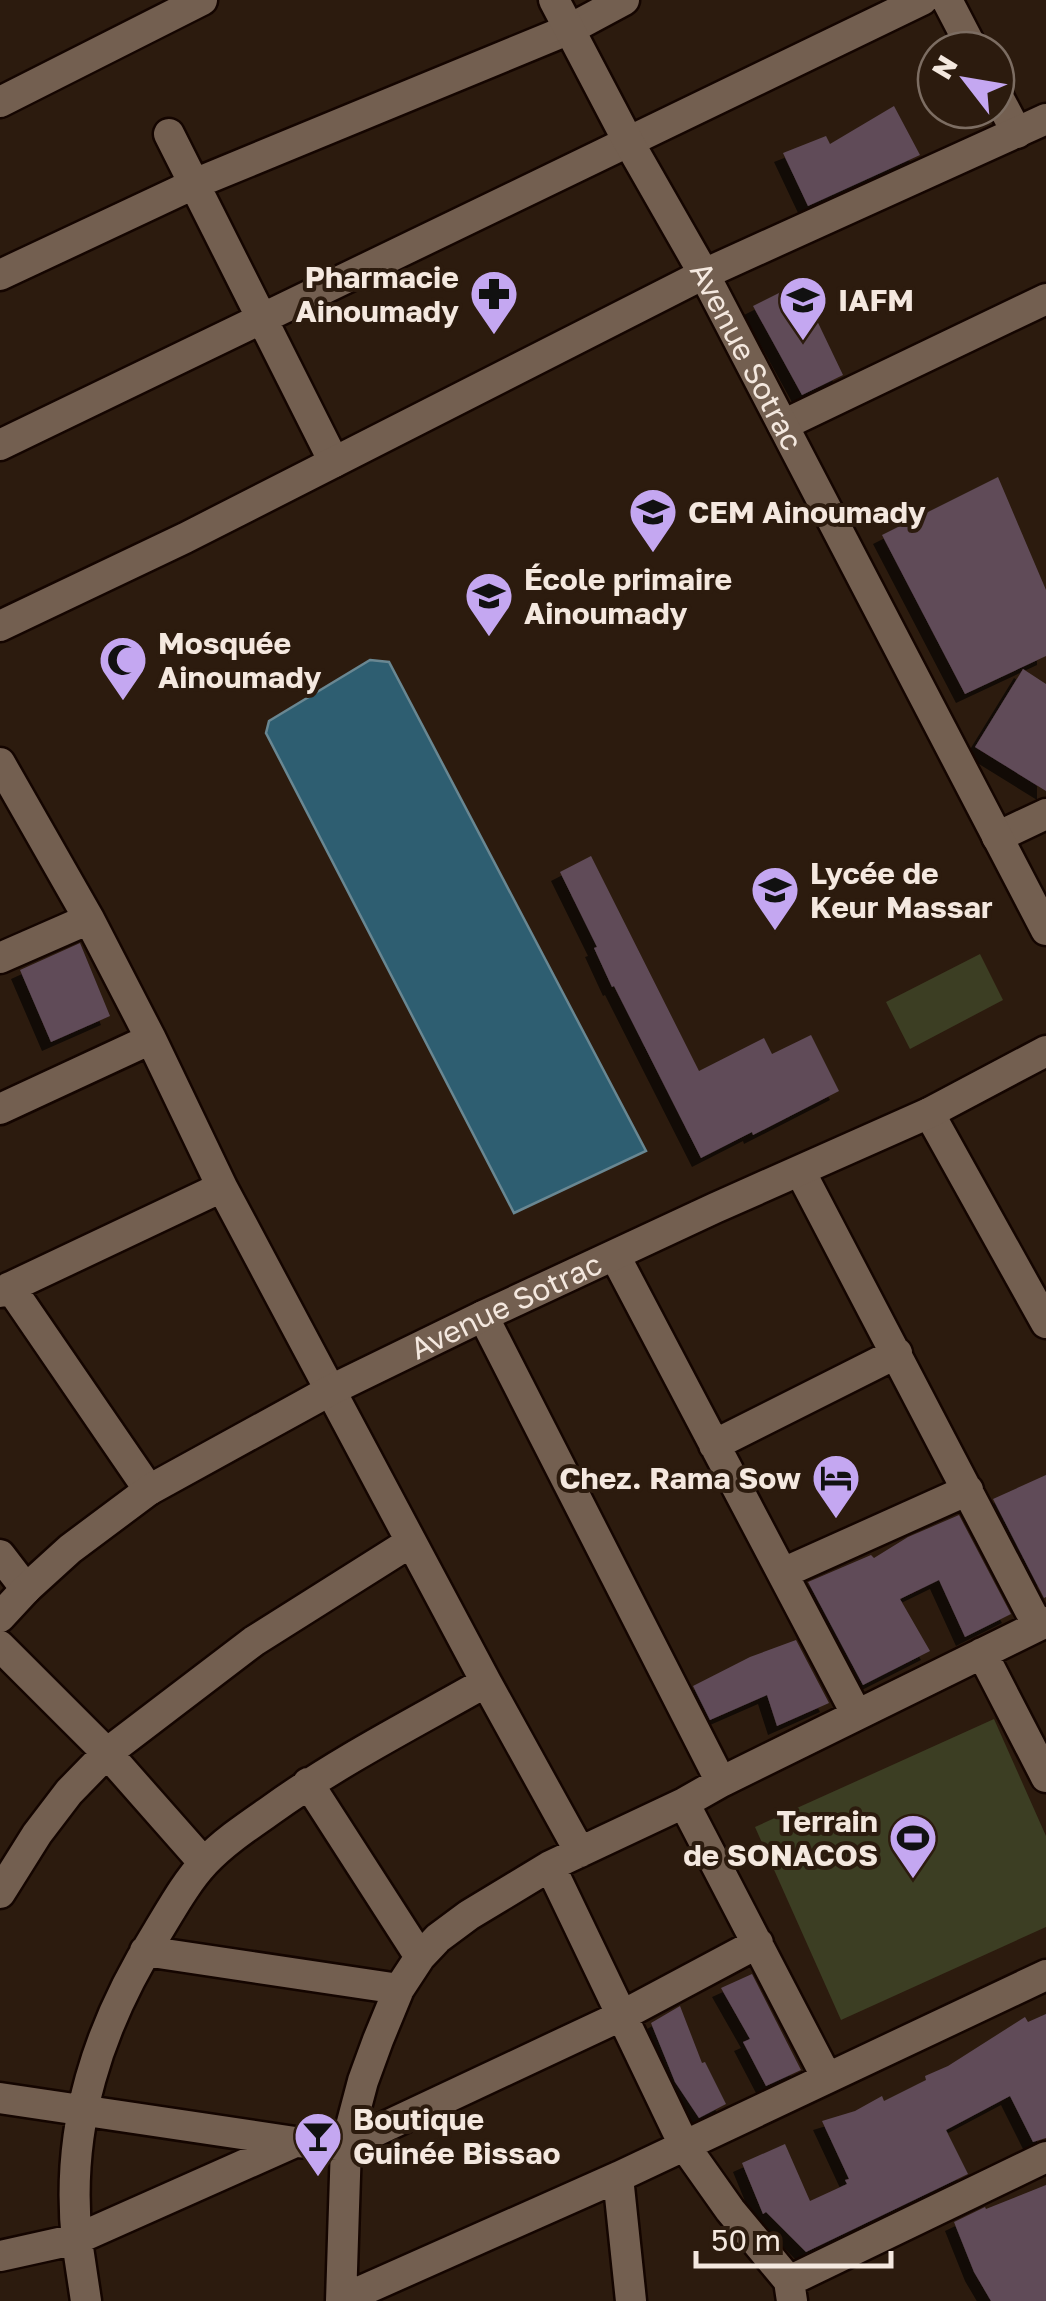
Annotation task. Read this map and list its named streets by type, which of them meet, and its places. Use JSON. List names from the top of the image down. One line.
{"streets":{"street":["Avenue Sotrac"]},"places":{"pharmacy":["Pharmacie Ainoumady"],"school or university":["IAFM","CEM Ainoumady","École primaire Ainoumady","Lycée de Keur Massar"],"mosque":["Mosquée Ainoumady"],"hotel":["Chez. Rama Sow"],"sports":["Terrain de SONACOS"],"bar":["Boutique Guinée Bissao"]},"scale_bar":"50 m","north":"top left"}
